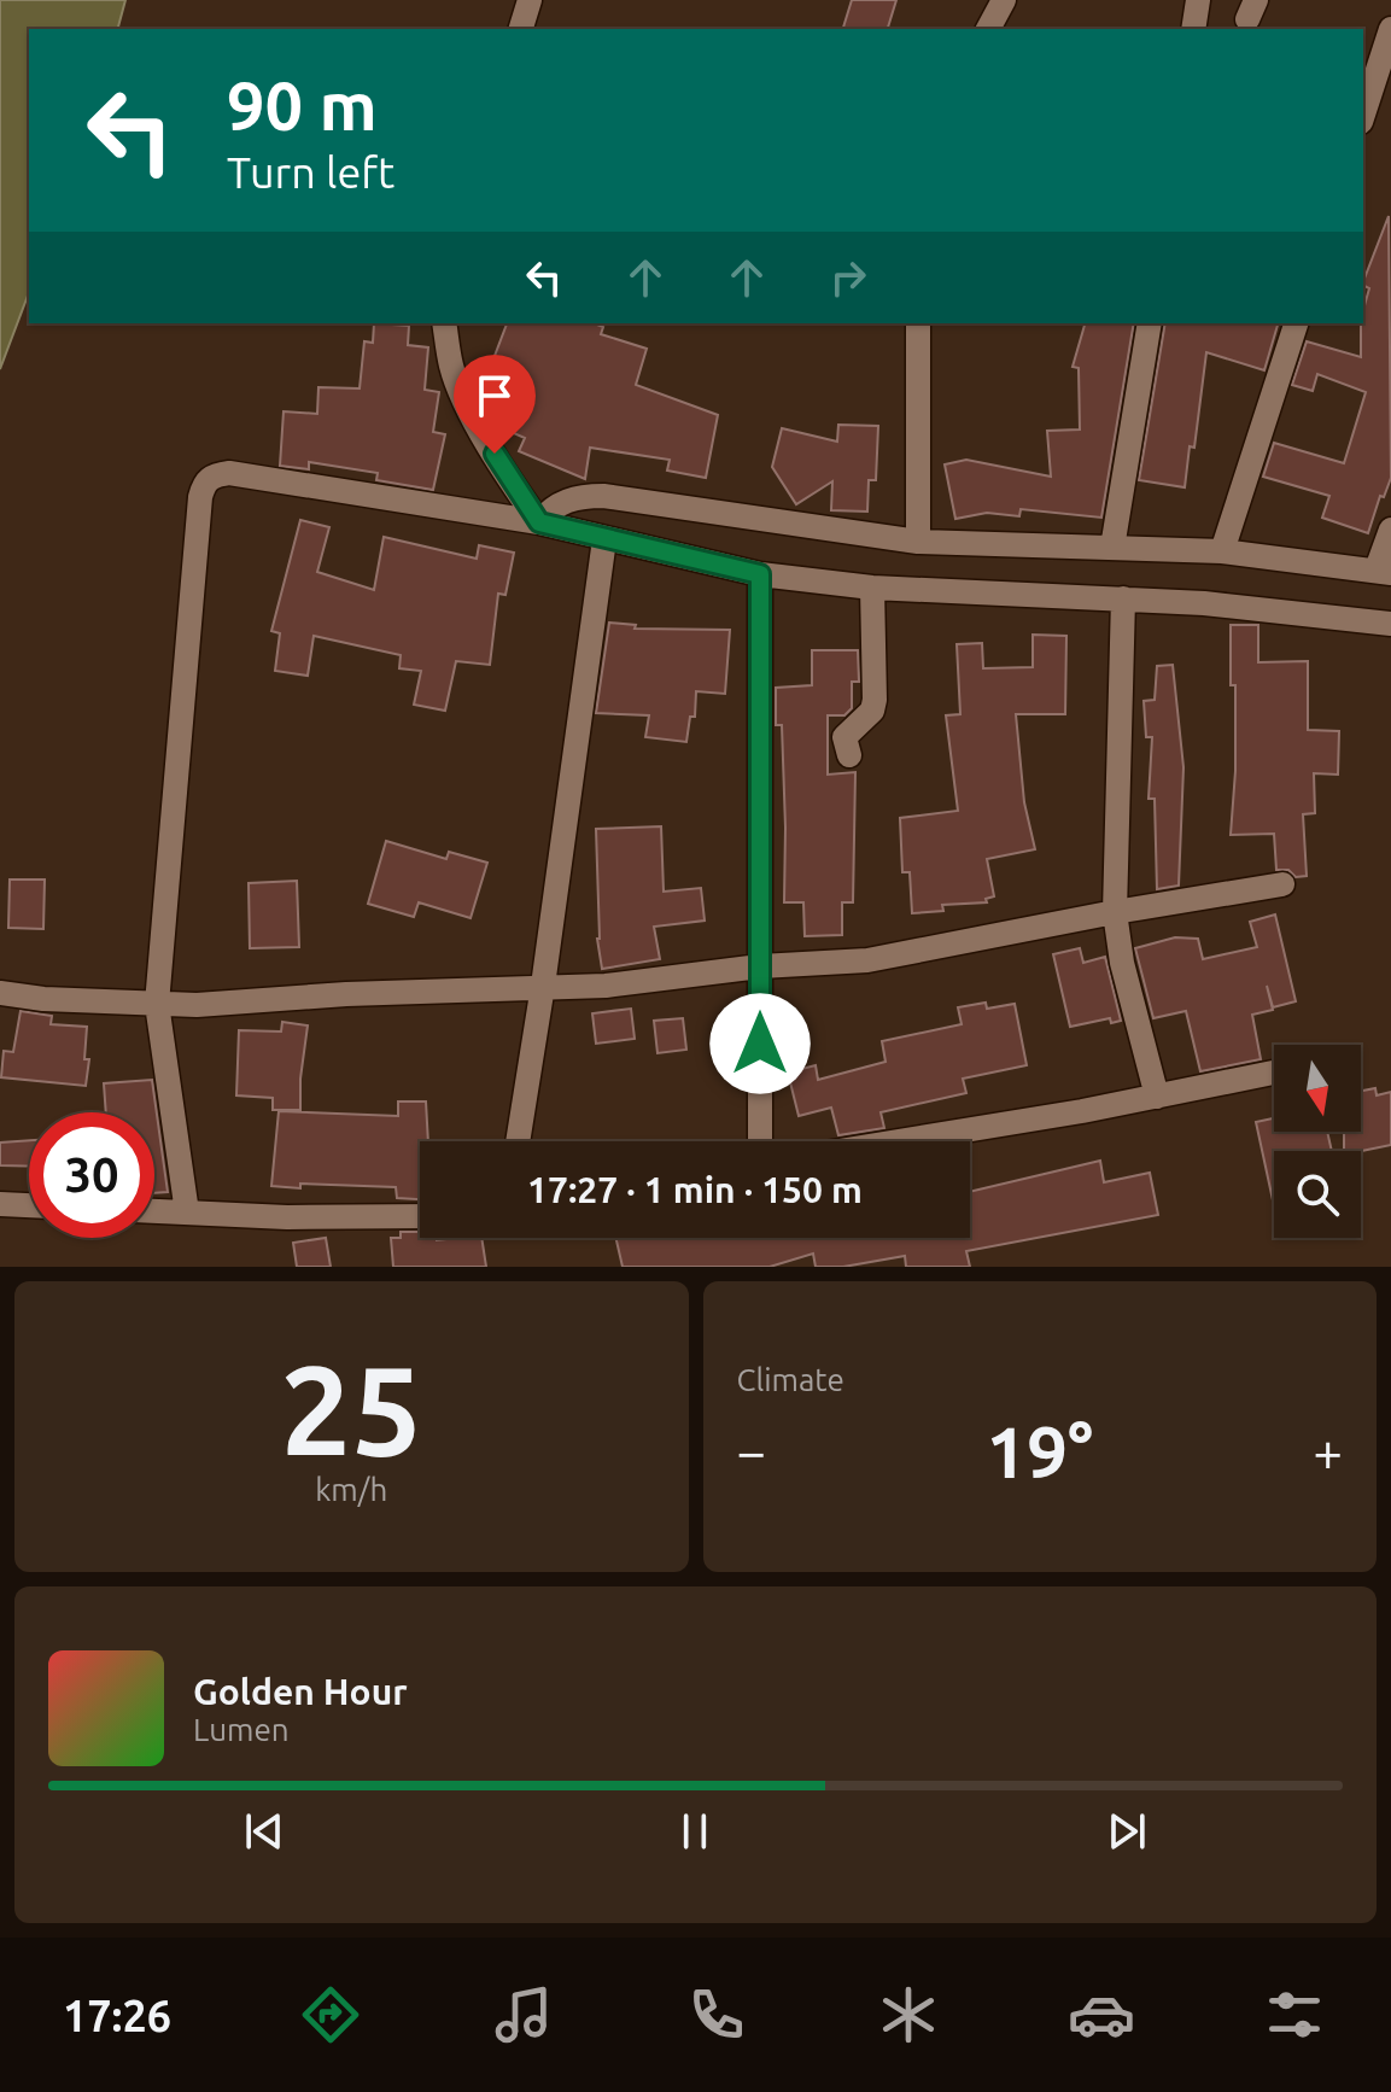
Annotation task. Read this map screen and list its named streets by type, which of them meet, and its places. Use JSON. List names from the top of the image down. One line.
{"north":"bottom","page":{"turn":["90 m","Turn left"],"limit":"30","trip":"17:27 · 1 min · 150 m","tile":[["25","km/h"],"Climate"],"heat":["−","19°","+"],"song":["Golden Hour","Lumen"],"tabs":"17:26"}}
